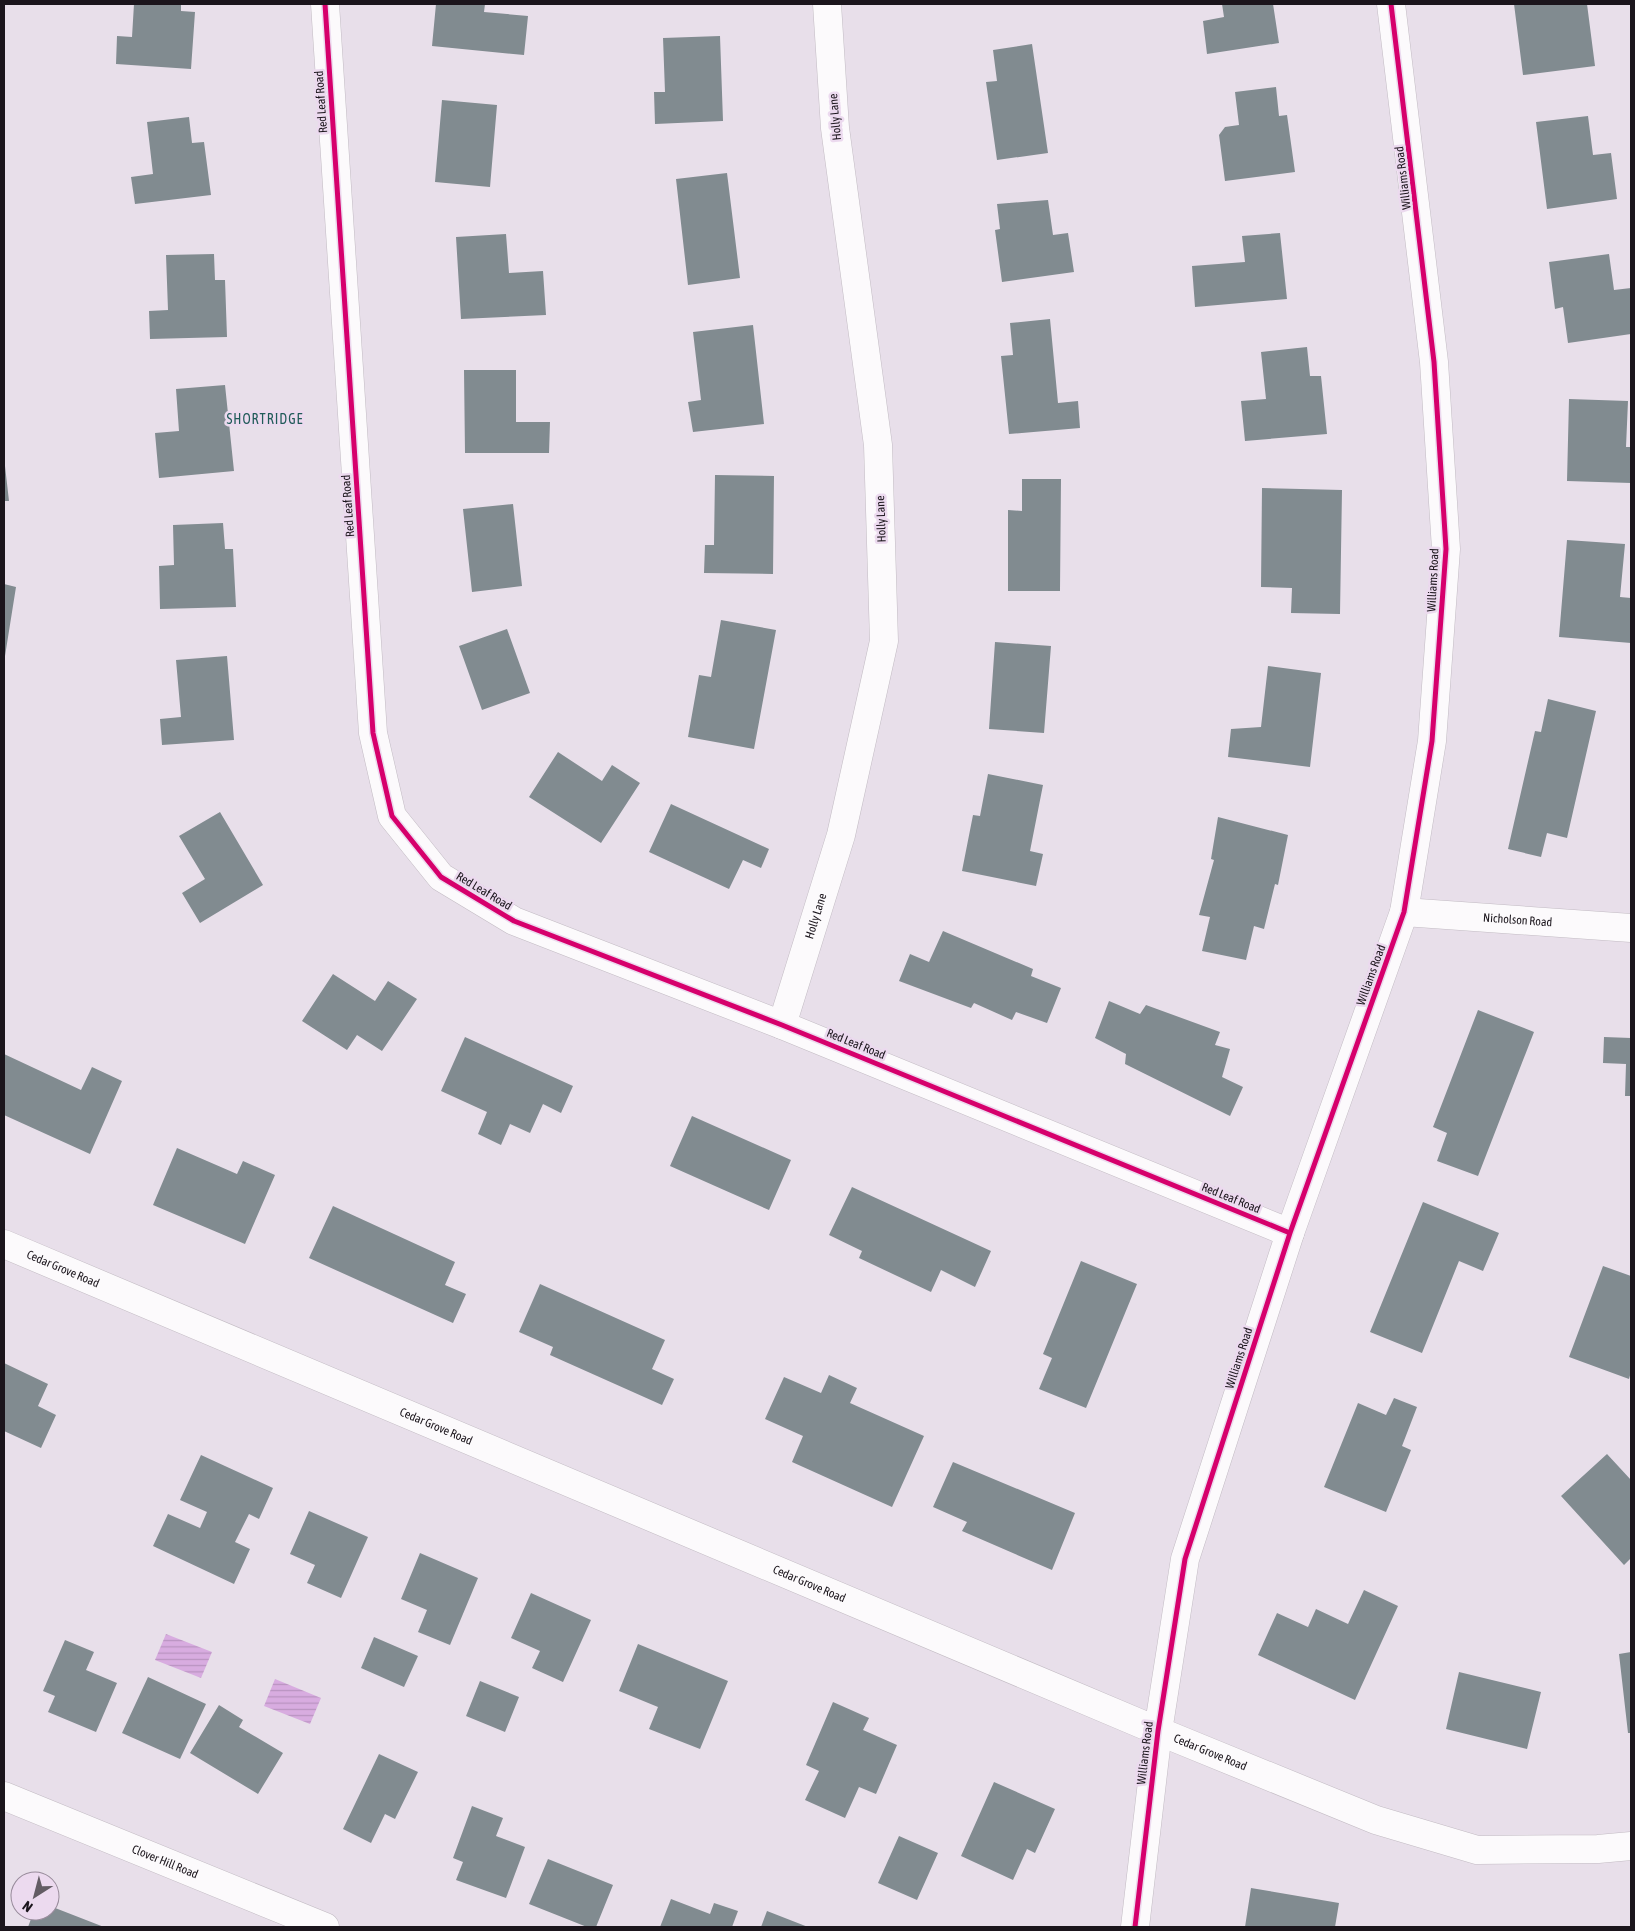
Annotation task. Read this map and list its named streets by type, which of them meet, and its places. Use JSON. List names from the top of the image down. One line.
{"streets":{"street":["Red Leaf Road","Holly Lane","Williams Road","Nicholson Road","Cedar Grove Road","Clover Hill Road"]},"crossings":[["Red Leaf Road","Holly Lane"],["Red Leaf Road","Williams Road"],["Williams Road","Nicholson Road"],["Williams Road","Cedar Grove Road"]],"districts":["SHORTRIDGE"],"north":"bottom left"}
